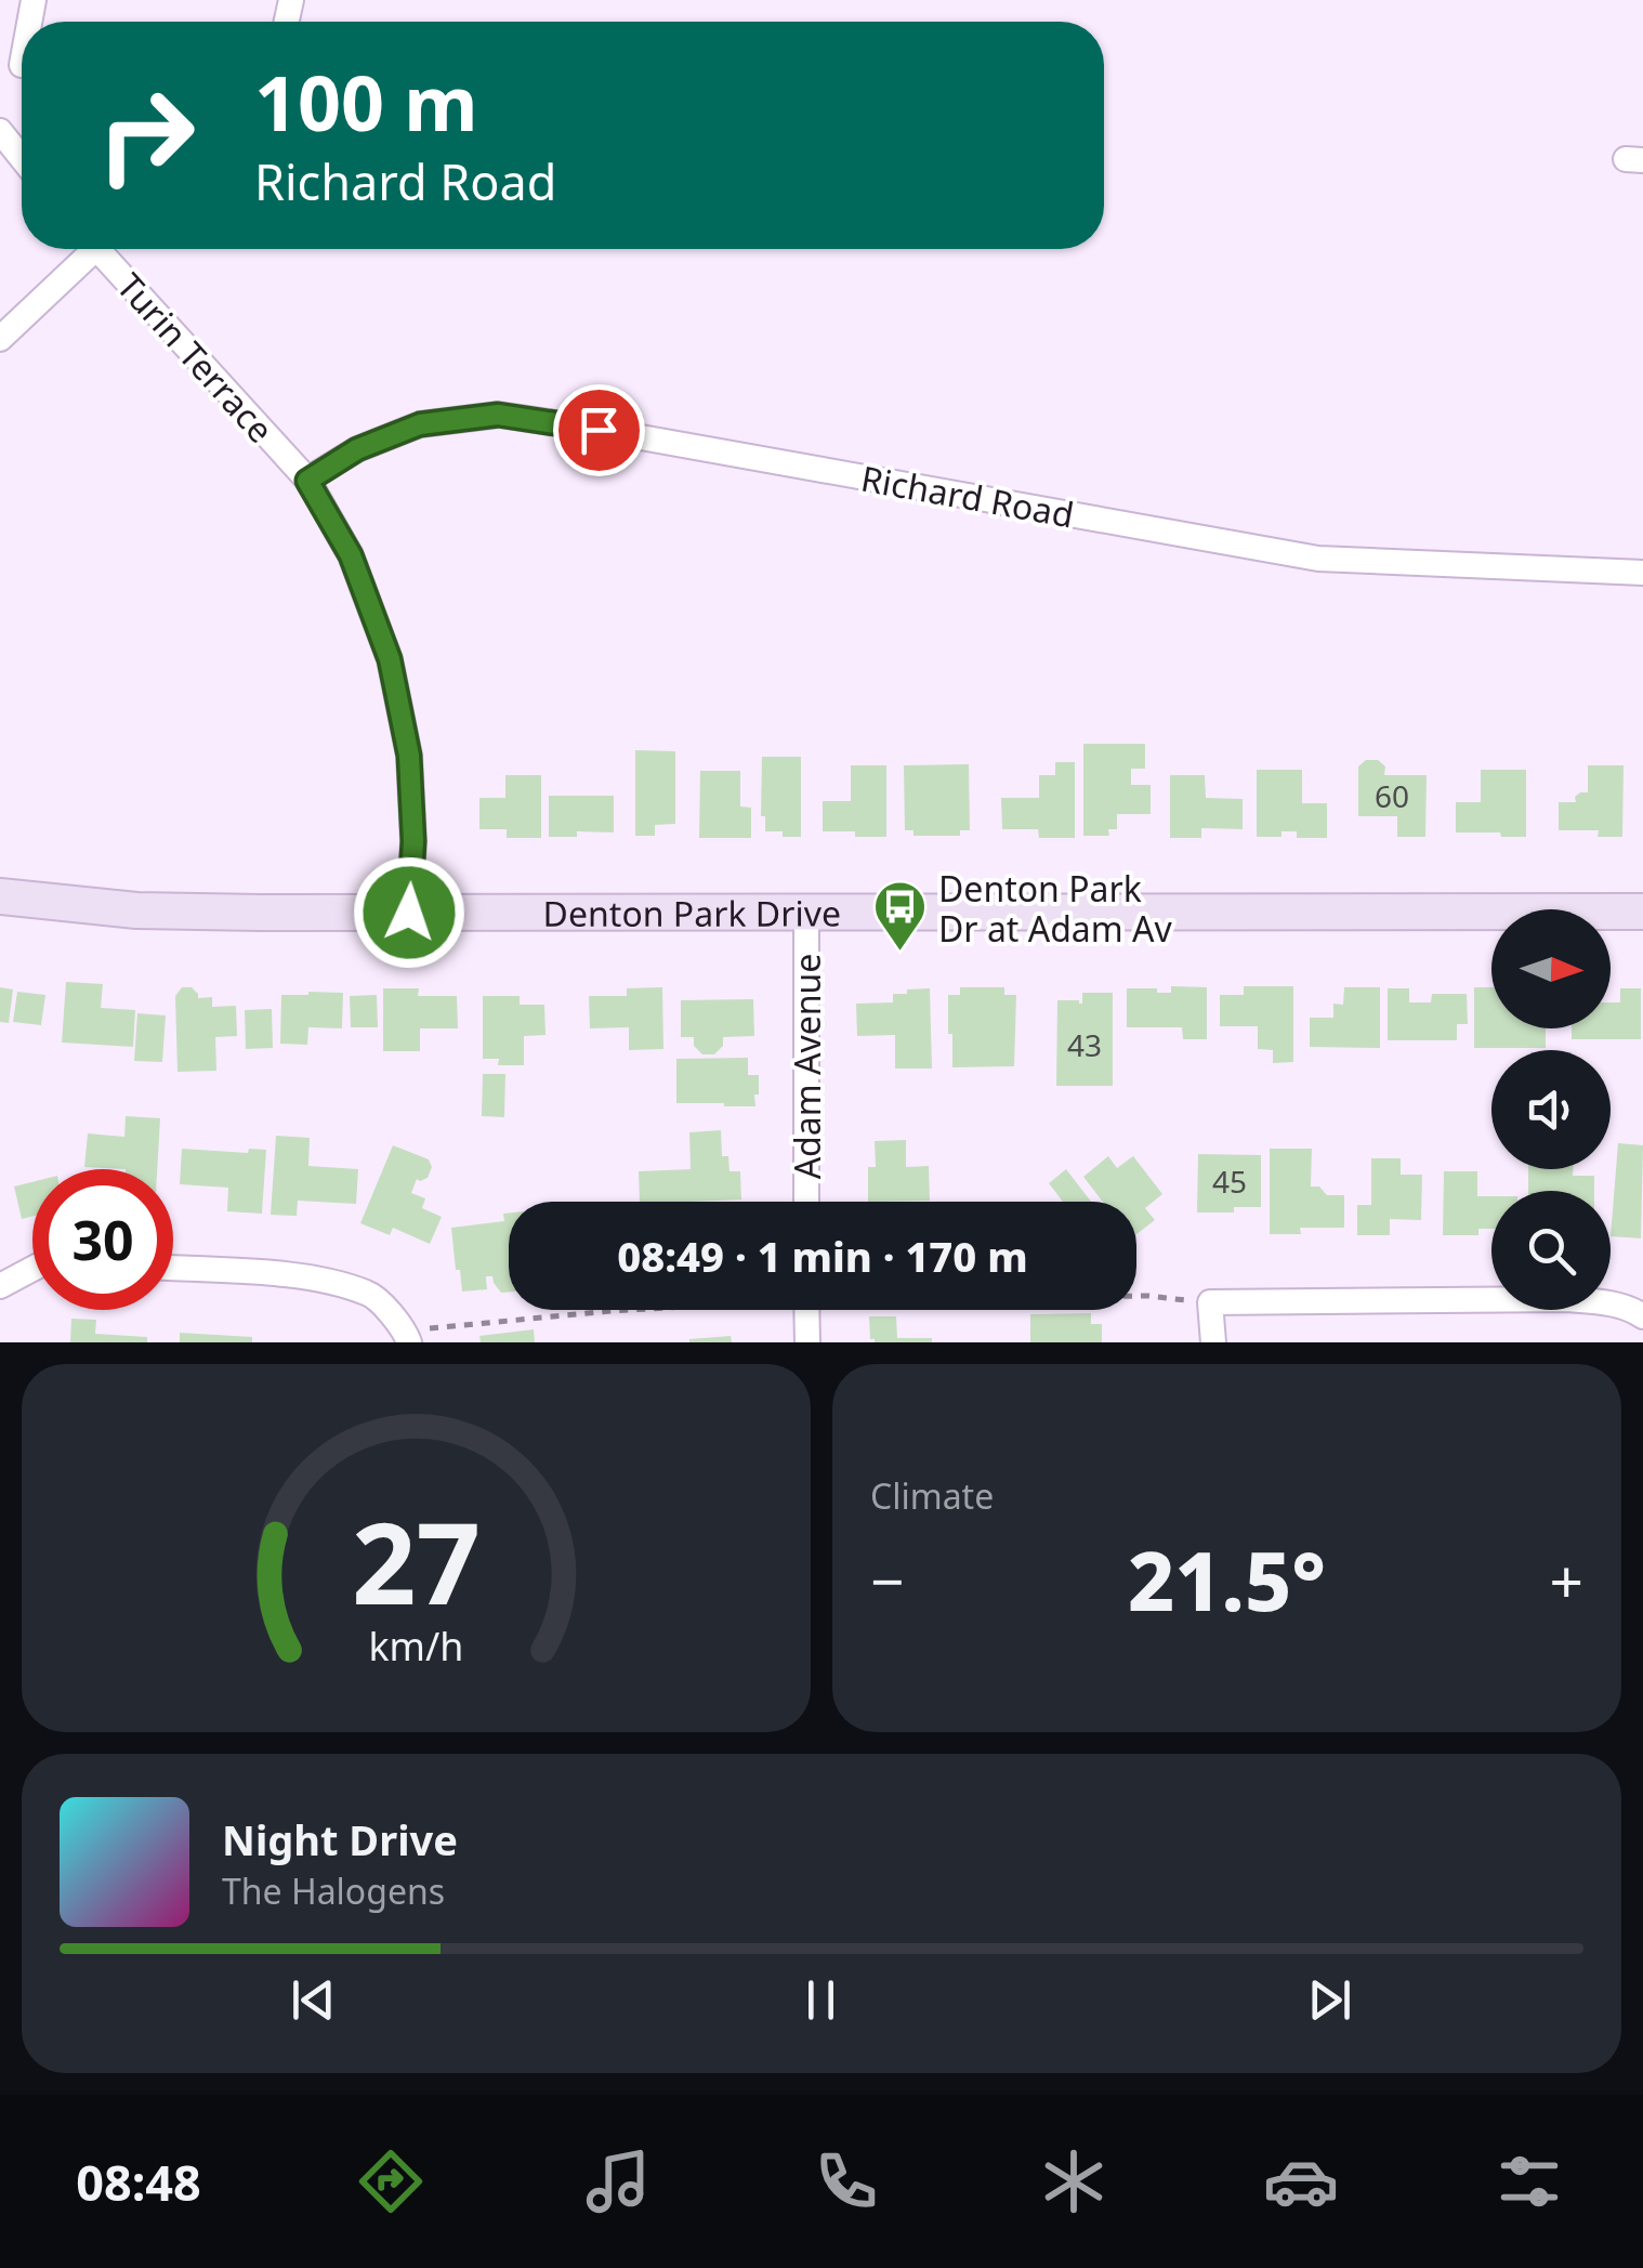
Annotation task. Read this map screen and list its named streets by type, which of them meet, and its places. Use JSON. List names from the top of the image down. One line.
{"streets":{"main road":["Denton Park Drive"],"street":["Turin Terrace","Richard Road","Adam Avenue"]},"crossings":[["Turin Terrace","Richard Road"],["Turin Terrace","Denton Park Drive"],["Denton Park Drive","Adam Avenue"]],"places":{"bus stop":["Denton Park Dr at Adam Av"]},"house_numbers":["60","43","45"],"north":"right","page":{"turn":["100 m","Richard Road"],"limit":"30","trip":"08:49 · 1 min · 170 m","tile":"Climate","heat":["−","21.5°","+"],"song":["Night Drive","The Halogens"],"tabs":"08:48","gauge":["27","km/h"]}}
